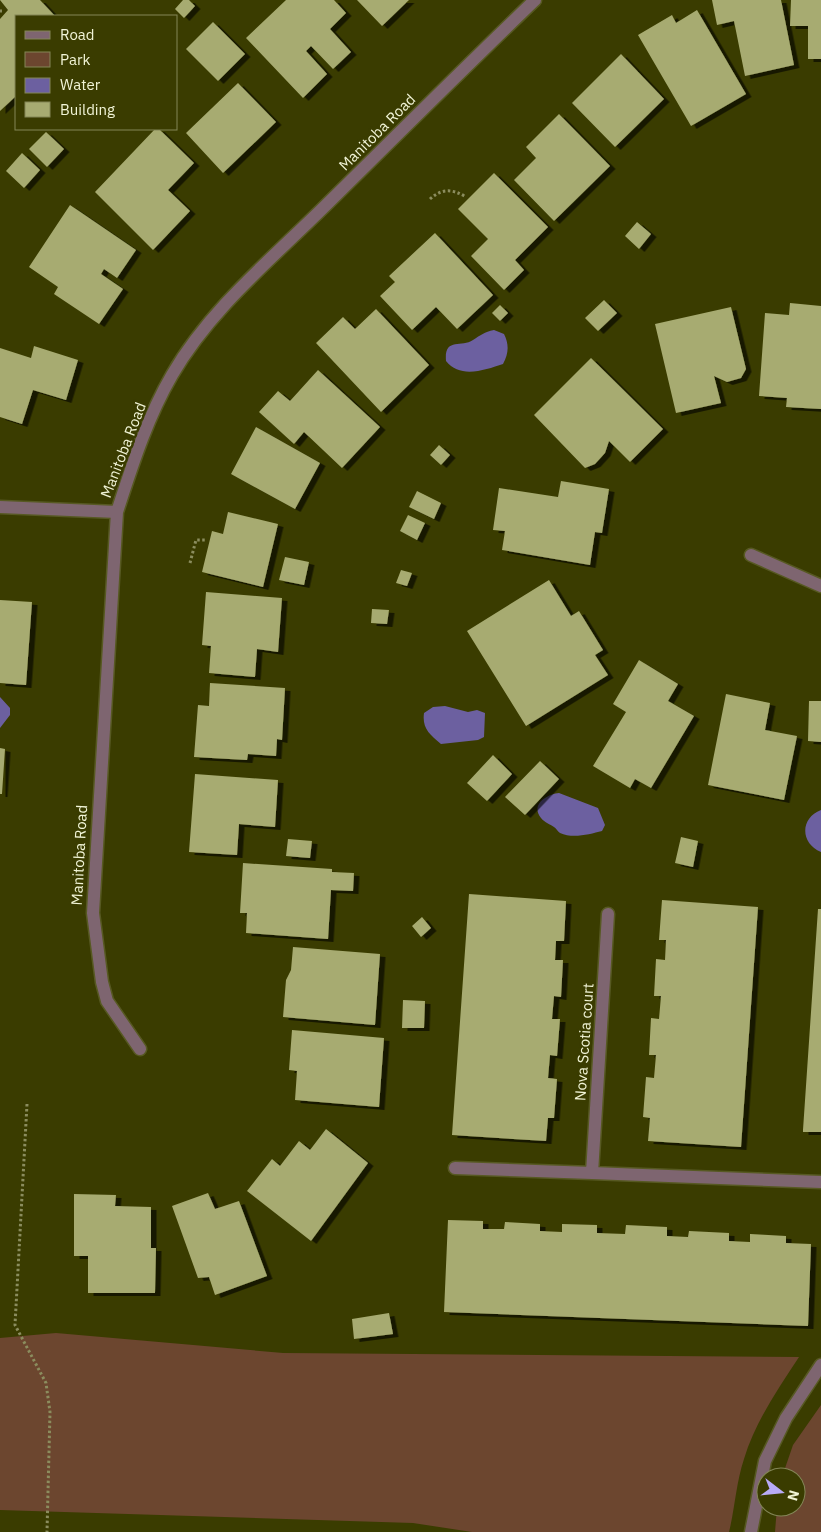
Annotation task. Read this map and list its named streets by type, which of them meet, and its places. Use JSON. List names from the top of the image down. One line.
{"streets":{"street":["Manitoba Road","Nova Scotia court"]},"legend":["Road","Park","Water","Building"],"north":"right"}
